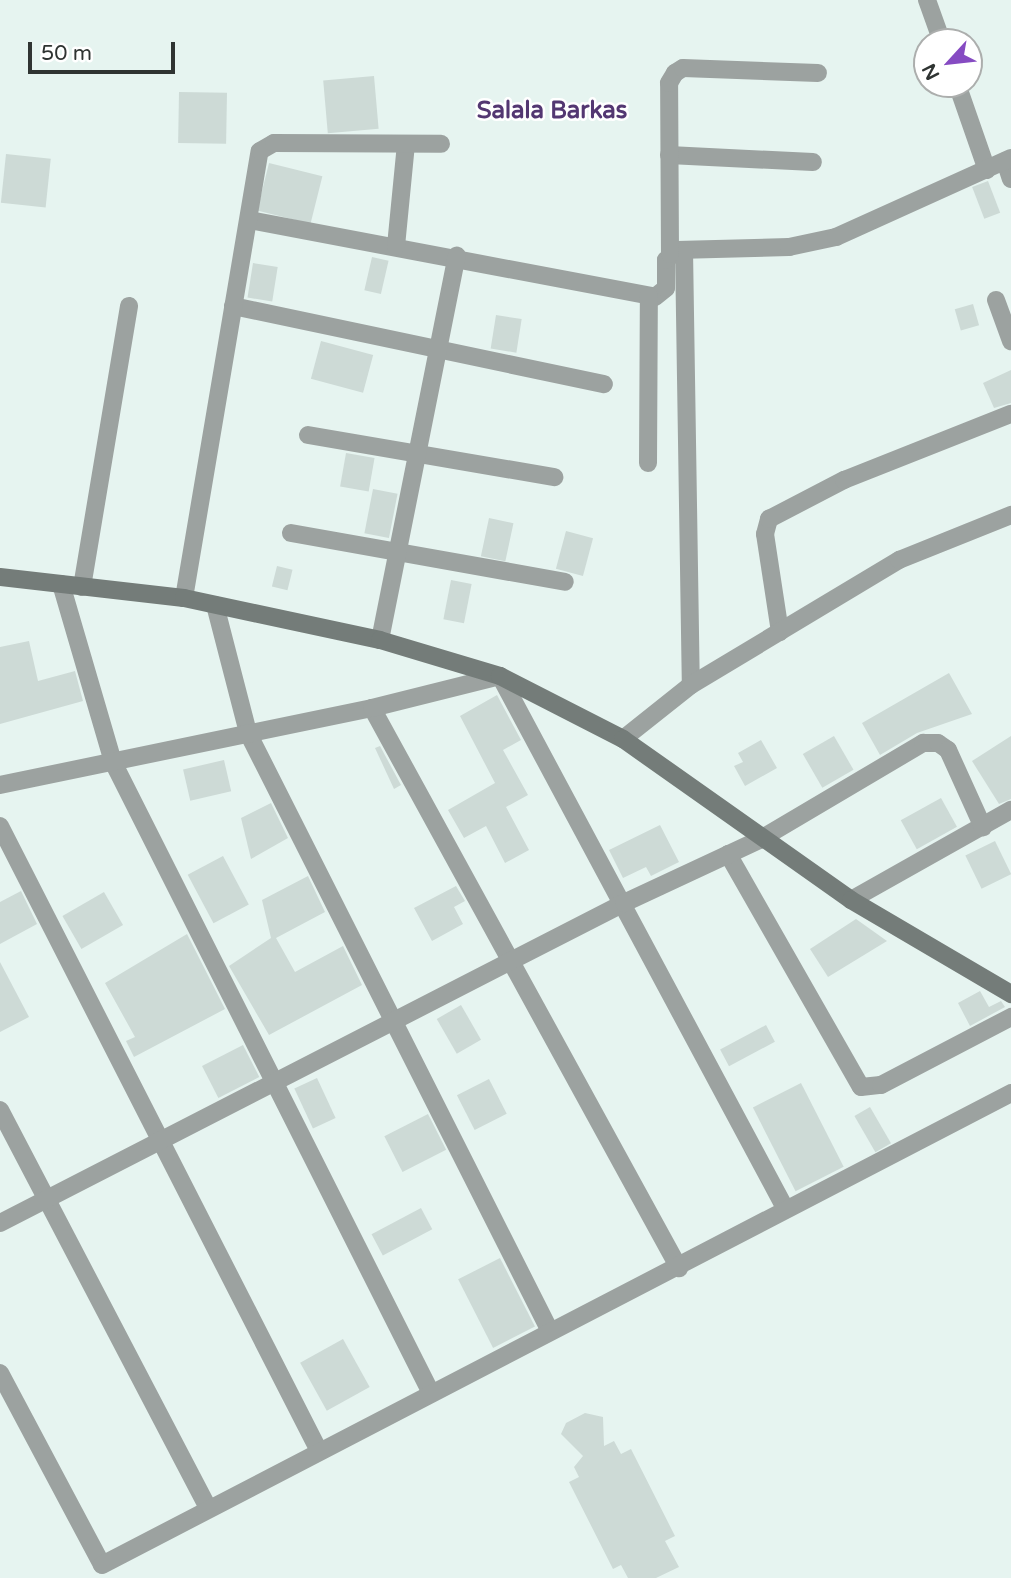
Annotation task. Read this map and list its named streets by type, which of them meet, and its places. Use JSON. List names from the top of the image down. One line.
{"districts":["Salala Barkas"],"scale_bar":"50 m","north":"bottom left"}
